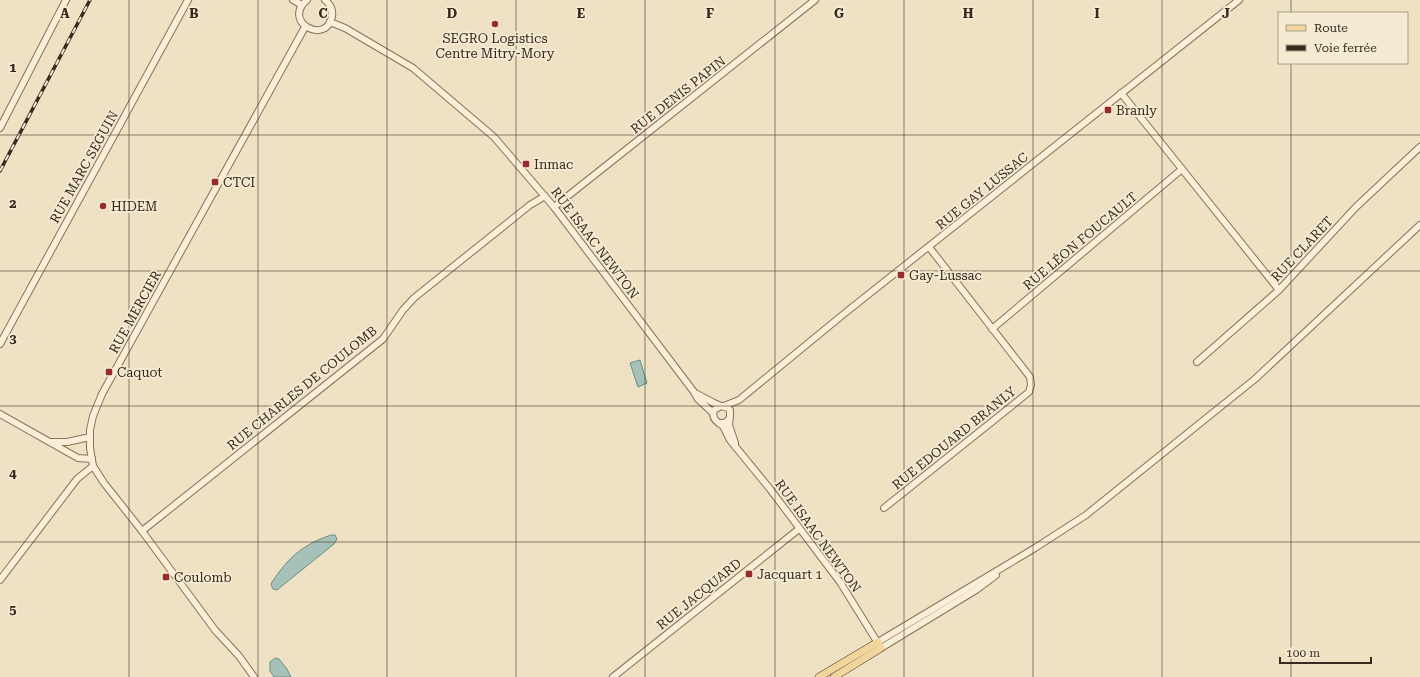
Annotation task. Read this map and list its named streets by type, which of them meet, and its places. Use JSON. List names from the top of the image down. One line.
{"streets":{"street":["RUE DENIS PAPIN","RUE MARC SEGUIN","RUE GAY LUSSAC","RUE LÉON FOUCAULT","RUE ISAAC NEWTON","RUE CLARET","RUE MERCIER","RUE CHARLES DE COULOMB","RUE EDOUARD BRANLY","RUE JACQUARD"]},"crossings":[["RUE DENIS PAPIN","RUE ISAAC NEWTON"],["RUE GAY LUSSAC","RUE ISAAC NEWTON"],["RUE GAY LUSSAC","RUE EDOUARD BRANLY"],["RUE LÉON FOUCAULT","RUE EDOUARD BRANLY"],["RUE ISAAC NEWTON","RUE CHARLES DE COULOMB"],["RUE ISAAC NEWTON","RUE JACQUARD"],["RUE MERCIER","RUE CHARLES DE COULOMB"]],"places":{"other":["SEGRO Logistics Centre Mitry-Mory","HIDEM"],"transit":["Branly","Inmac","CTCI","Gay-Lussac","Caquot","Jacquart 1","Coulomb"]},"legend":["Route","Voie ferrée"],"scale_bar":"100 m","grid":{"columns":["A","B","C","D","E","F","G","H","I","J"],"rows":["1","2","3","4","5"]}}
